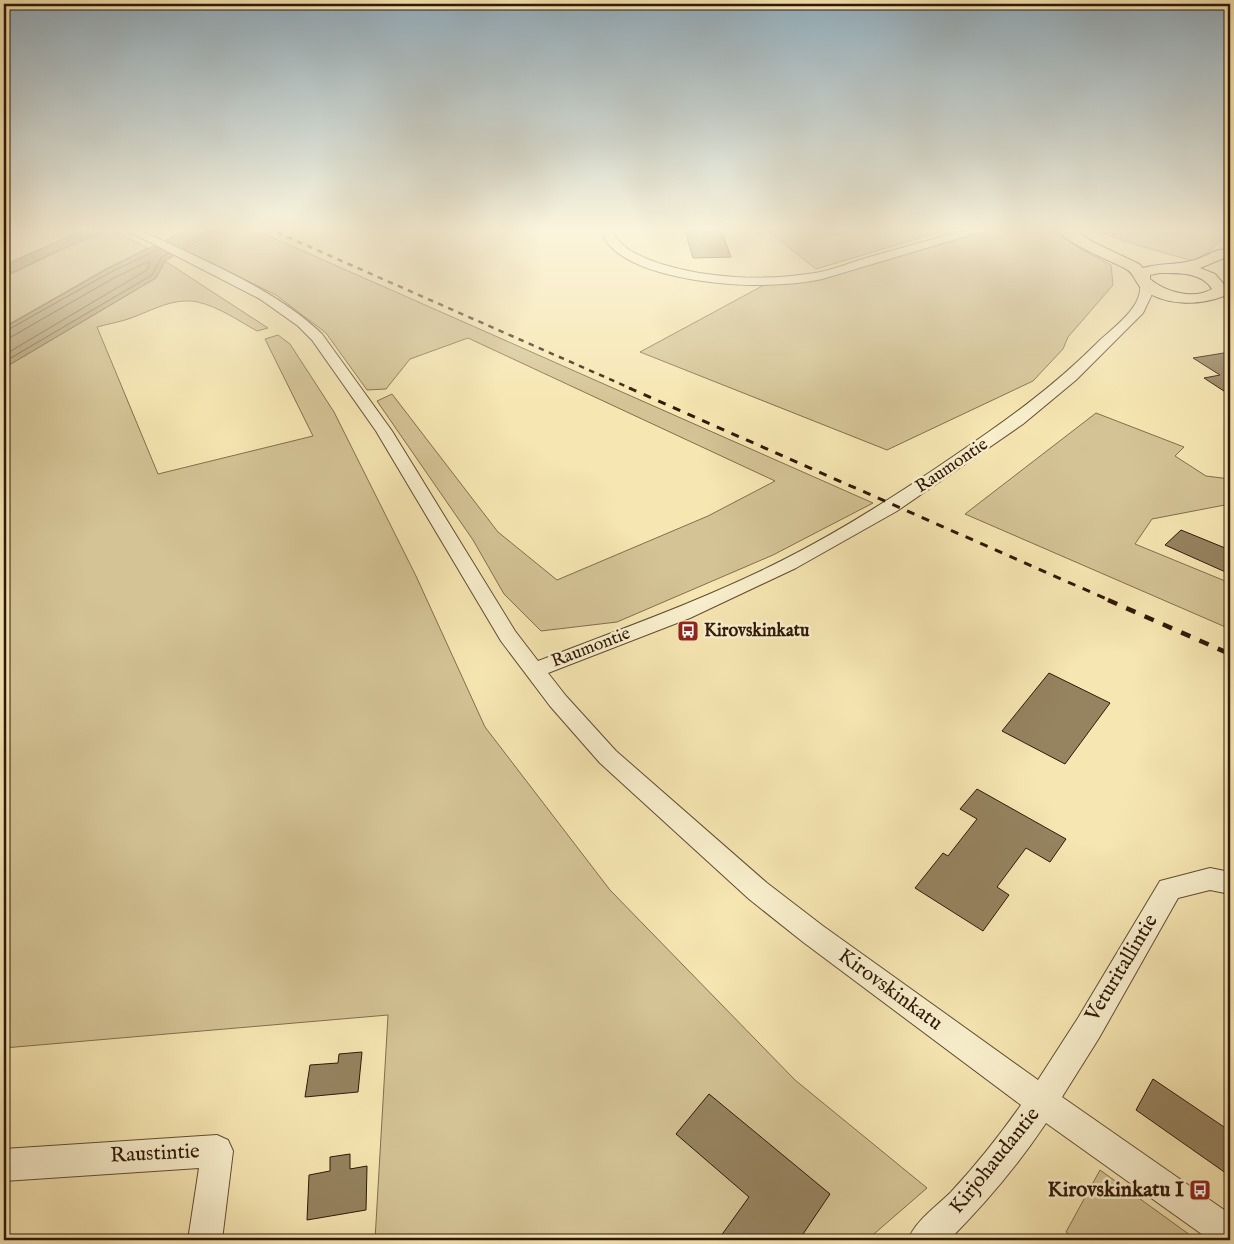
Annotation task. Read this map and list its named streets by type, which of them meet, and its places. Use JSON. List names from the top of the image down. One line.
{"streets":{"street":["Raumontie","Veturitallintie","Kirovskinkatu","Raustintie","Kirjohaudantie"]},"crossings":[["Raumontie","Kirovskinkatu"],["Veturitallintie","Kirovskinkatu"],["Veturitallintie","Kirjohaudantie"],["Kirovskinkatu","Kirjohaudantie"]],"places":{"bus stop":["Kirovskinkatu","Kirovskinkatu I"]}}
